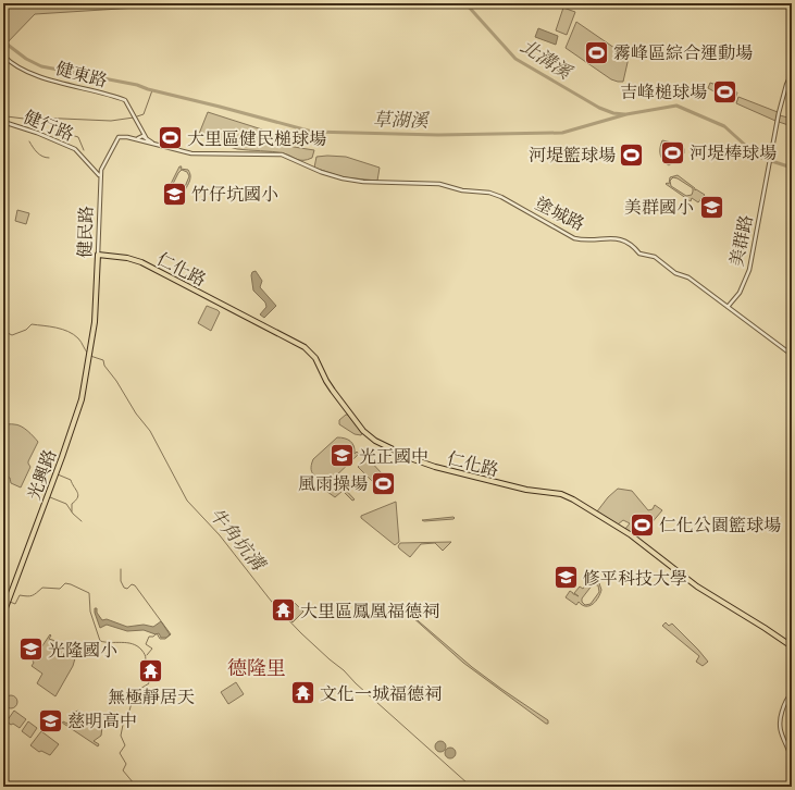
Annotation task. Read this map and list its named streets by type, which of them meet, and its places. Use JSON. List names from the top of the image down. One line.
{"streets":{"main road":["健民路","仁化路","光興路"],"street":["健東路","健行路","塗城路","美群路"]},"crossings":[["健東路","塗城路"],["健東路","健民路"],["健行路","健民路"],["塗城路","美群路"],["健民路","仁化路"],["健民路","光興路"]],"districts":["德隆里"],"water":["北溝溪","草湖溪","牛角坑溝"],"places":{"sports":["霧峰區綜合運動場","吉峰槌球場","大里區健民槌球場","河堤棒球場","河堤籃球場","風雨操場","仁化公園籃球場"],"school or university":["竹仔坑國小","美群國小","光正國中","修平科技大學","光隆國小","慈明高中"],"temple":["大里區鳳凰福德祠","無極靜居天","文化一城福德祠"]}}
